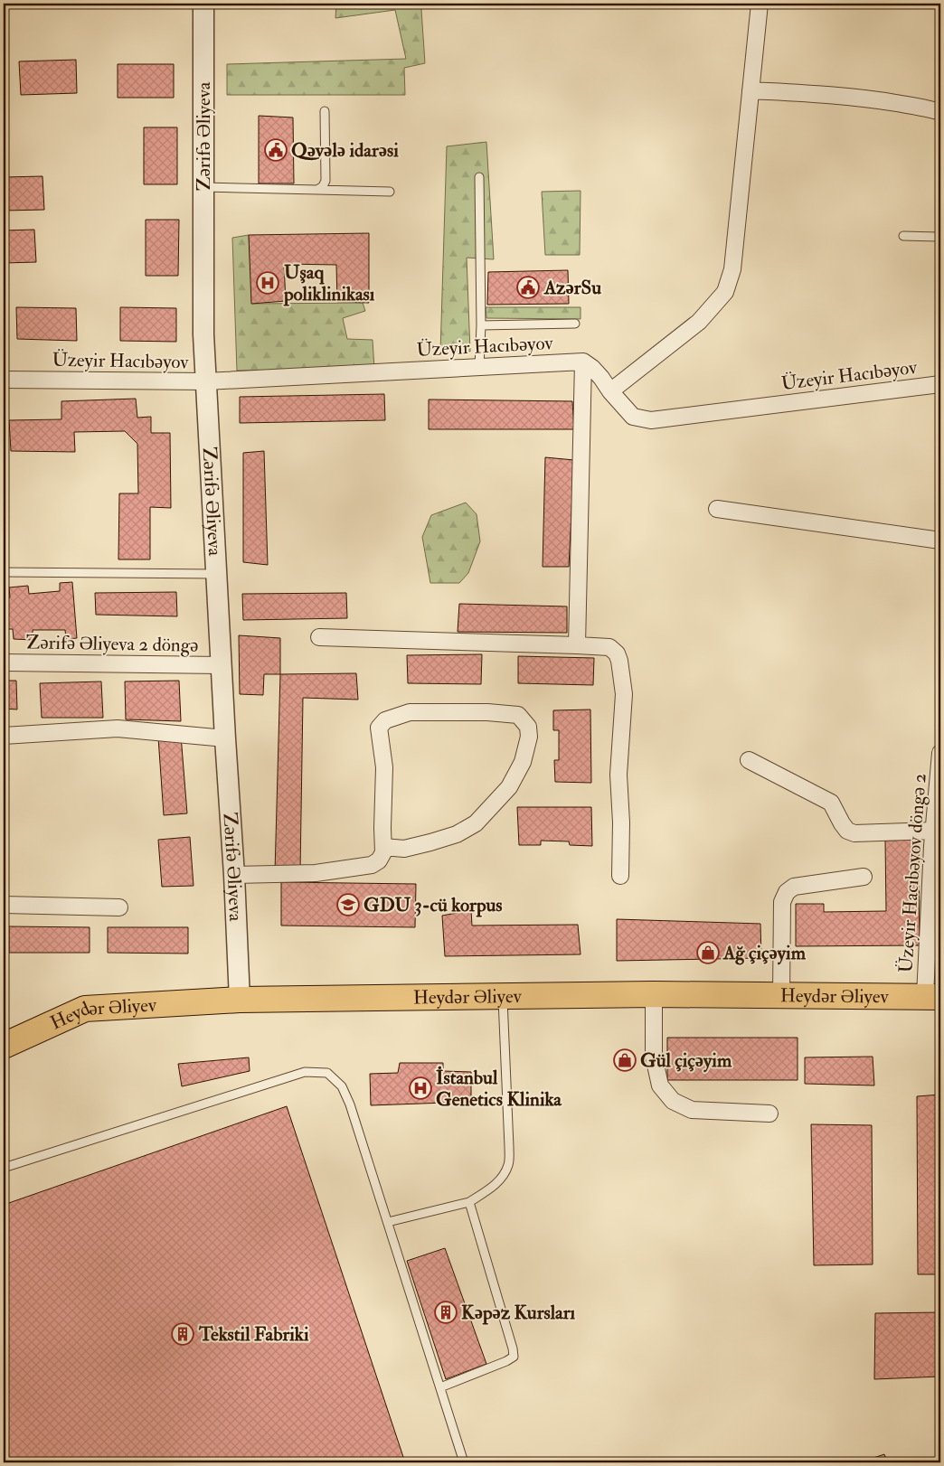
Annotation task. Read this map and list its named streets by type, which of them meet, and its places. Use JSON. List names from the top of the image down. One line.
{"streets":{"main road":["Heydər Əliyev"],"street":["Zərifə Əliyeva","Üzeyir Hacıbəyov","Zərifə Əliyeva 2 döngə","Üzeyir Hacıbəyov döngə 2"]},"crossings":[["Zərifə Əliyeva","Üzeyir Hacıbəyov"],["Zərifə Əliyeva","Zərifə Əliyeva 2 döngə"],["Zərifə Əliyeva","Heydər Əliyev"],["Üzeyir Hacıbəyov döngə 2","Heydər Əliyev"]],"places":{"public building":["Qəvələ idarəsi","AzərSu"],"hospital":["Uşaq poliklinikası","İstanbul Genetics Klinika"],"school or university":["GDU 3-cü korpus"],"shop":["Ağ çiçəyim","Gül çiçəyim"],"building":["Kəpəz Kursları","Tekstil Fabriki"]}}
